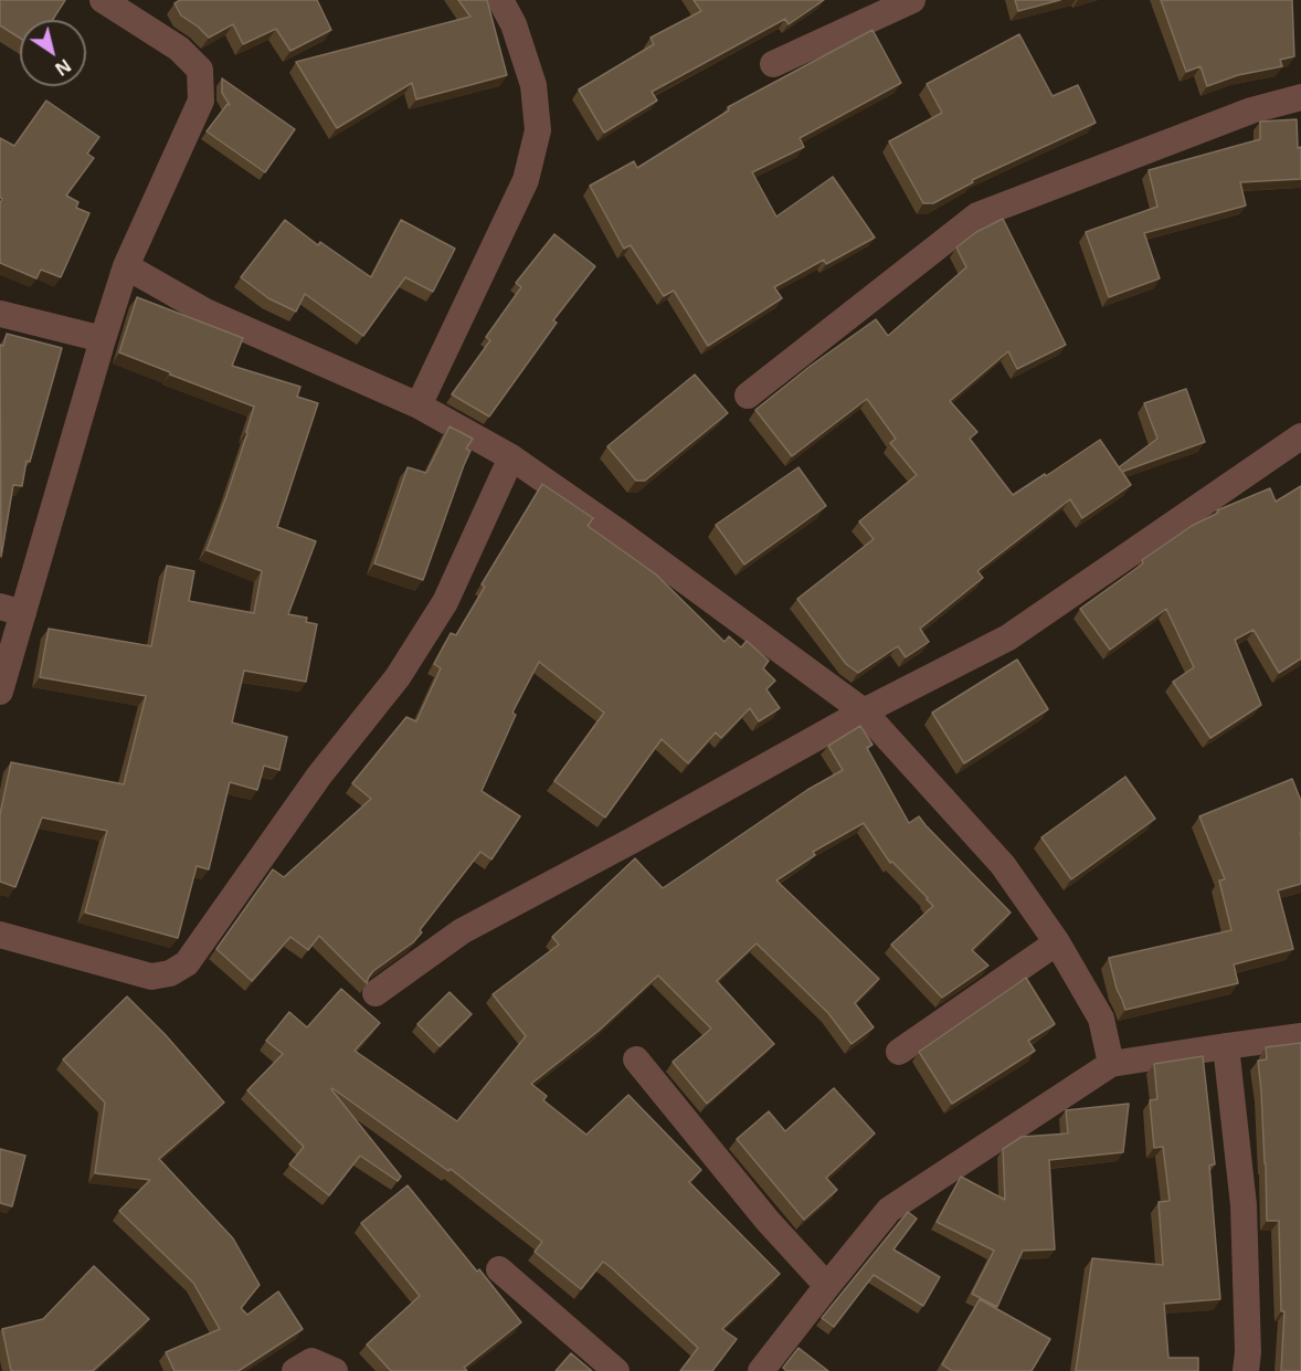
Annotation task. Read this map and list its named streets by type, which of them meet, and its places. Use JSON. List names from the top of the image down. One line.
{"north":"bottom right"}
